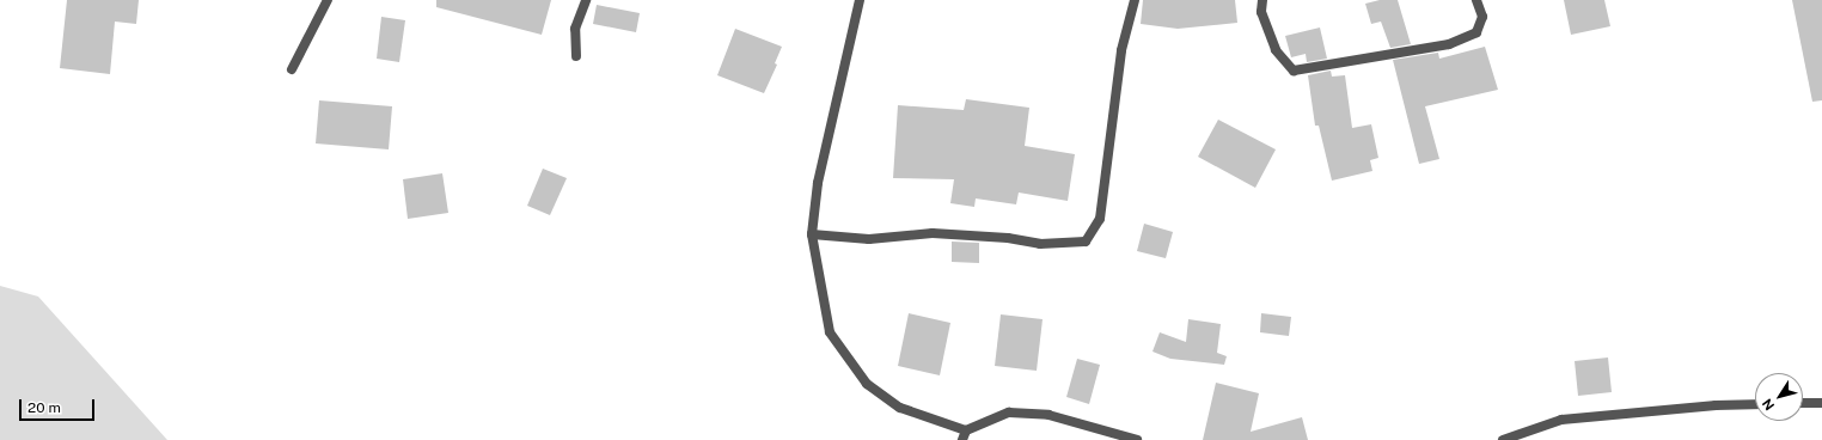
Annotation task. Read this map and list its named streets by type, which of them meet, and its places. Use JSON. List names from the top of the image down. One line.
{"scale_bar":"20 m","north":"bottom left"}
